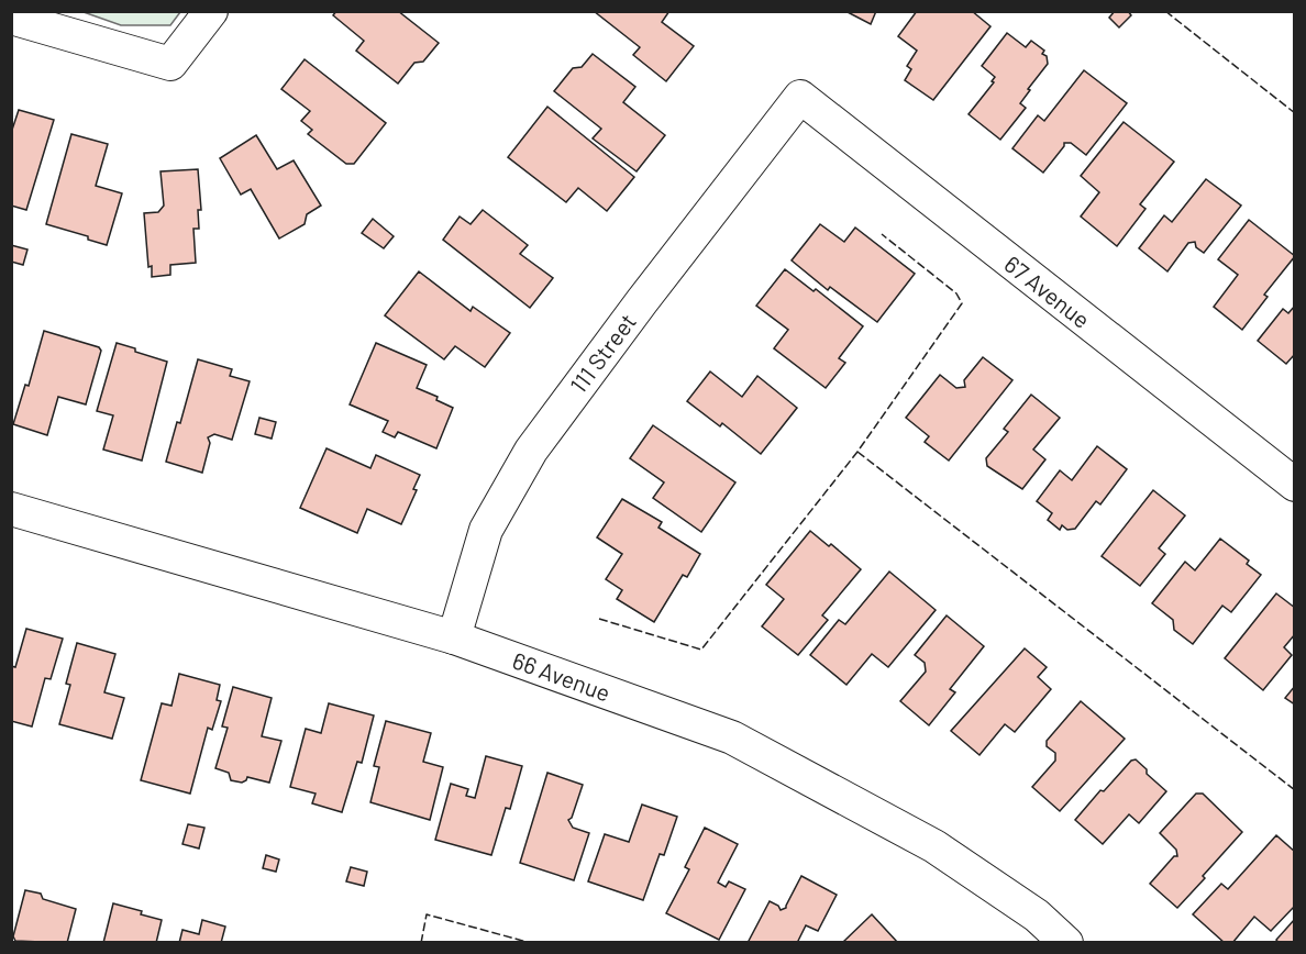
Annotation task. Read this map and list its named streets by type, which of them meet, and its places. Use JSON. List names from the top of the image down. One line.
{"streets":{"street":["67 Avenue","111 Street","66 Avenue"]},"crossings":[["67 Avenue","111 Street"],["111 Street","66 Avenue"]]}
